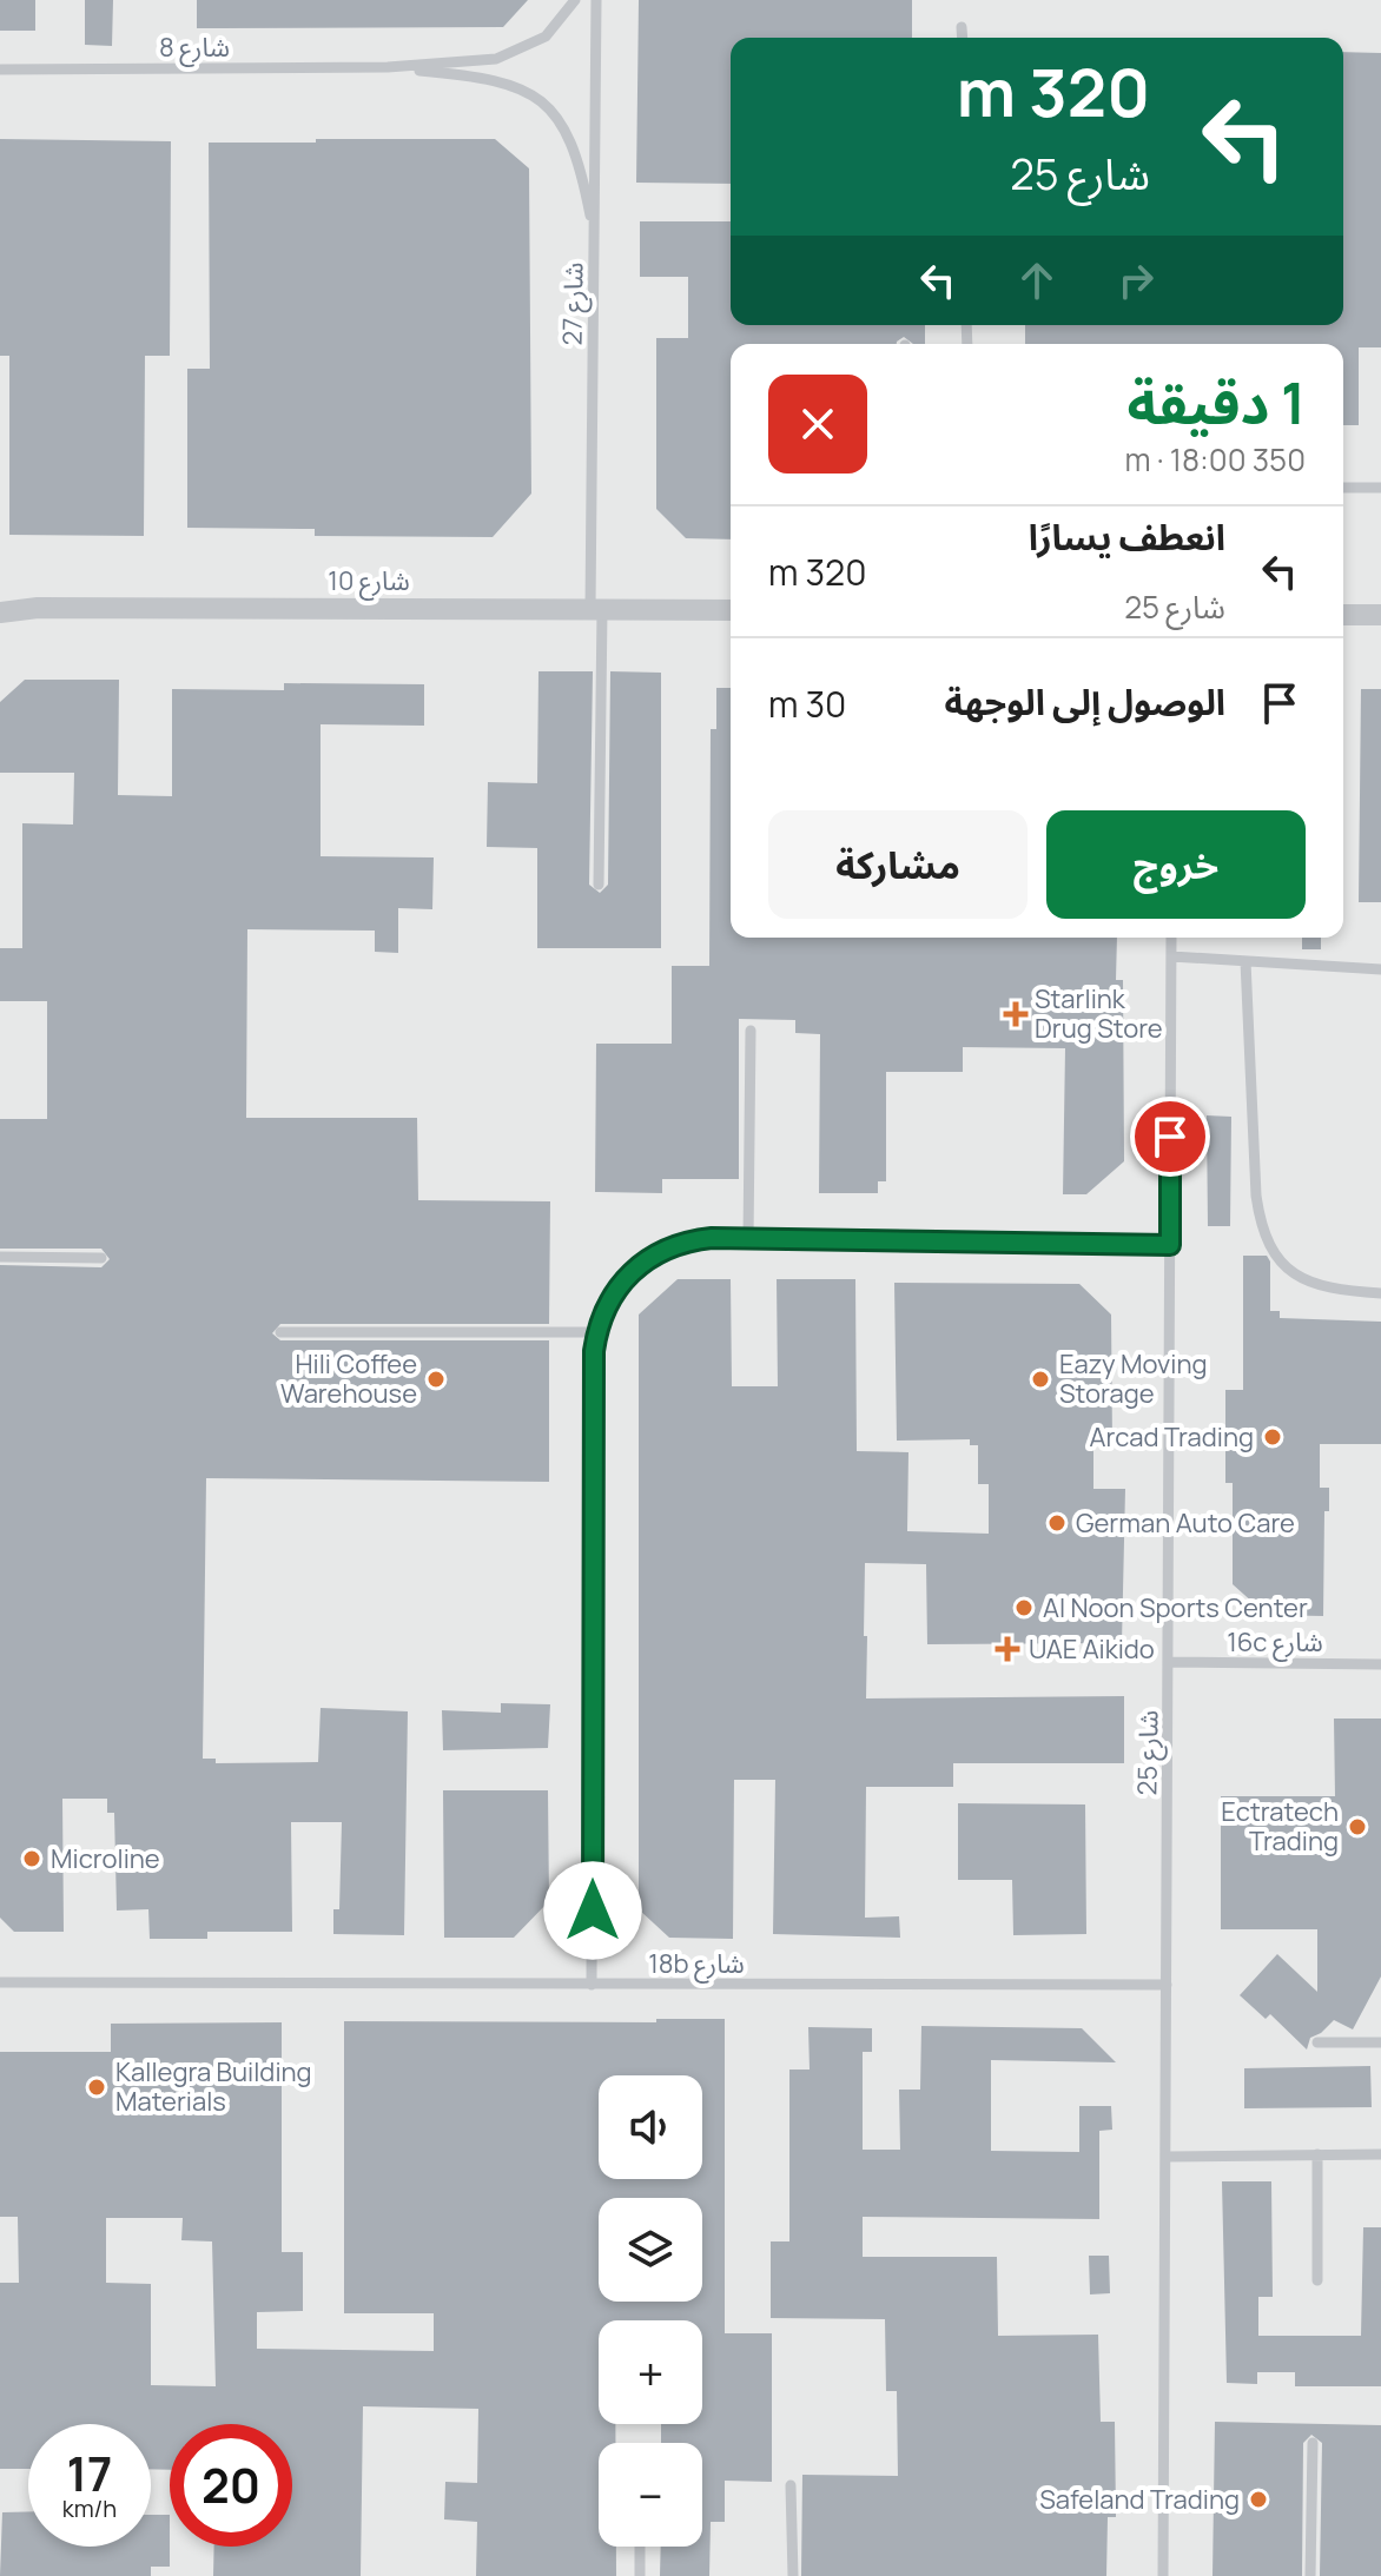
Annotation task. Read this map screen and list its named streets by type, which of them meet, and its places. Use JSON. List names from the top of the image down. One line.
{"streets":{"street":["شارع 10"],"lane":["شارع 8","شارع 27","16c شارع","شارع 25","18b شارع"]},"crossings":[["شارع 8","شارع 27"],["شارع 27","شارع 10"],["16c شارع","شارع 25"],["شارع 25","18b شارع"]],"places":{"health":["Starlink Drug Store","UAE Aikido"],"other":["Hili Coffee Warehouse","Eazy Moving Storage","Arcad Trading","German Auto Care","Al Noon Sports Center","Ectratech Trading","Microline","Kallegra Building Materials","Safeland Trading"]},"page":{"turn":["320 m","شارع 25"],"heading":["1 دقيقة","350 m · 18:00"],"list":[{"name":"انعطف يسارًا","note":"شارع 25","value":"320 m"},{"name":"الوصول إلى الوجهة","value":"30 m"}],"buttons":["خروج","مشاركة"],"map_buttons":["+","−"],"speed":"17 km/h","limit":"20"}}
